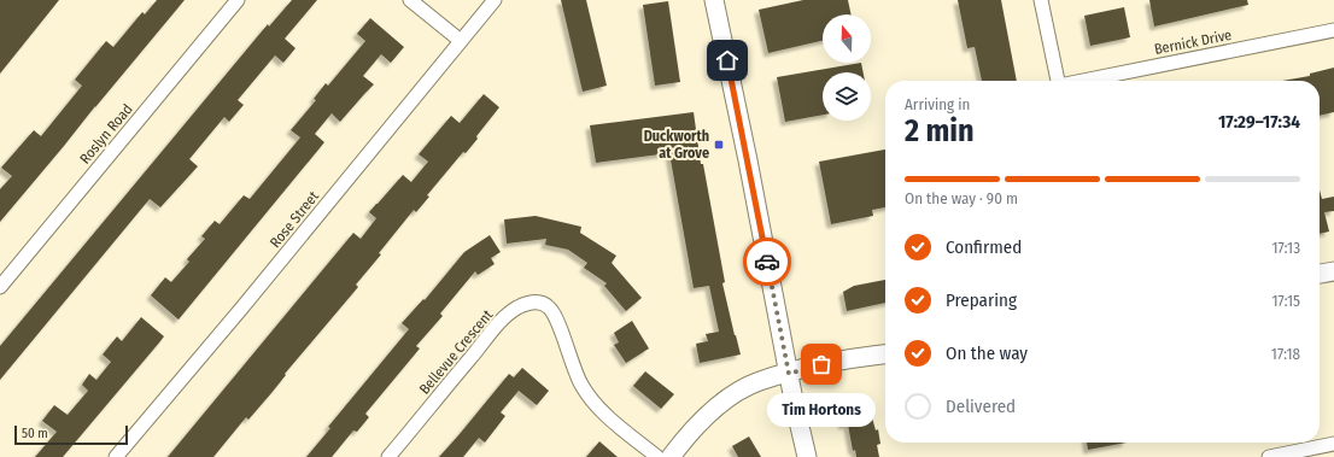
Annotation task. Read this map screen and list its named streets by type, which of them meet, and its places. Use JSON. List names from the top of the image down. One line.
{"streets":{"street":["Bernick Drive","Roslyn Road","Rose Street","Bellevue Crescent"]},"places":{"transit":["Duckworth at Grove"],"other":["Tim Hortons"]},"scale_bar":"50 m","north":"top","page":{"heading":["2 min","Arriving in","17:29–17:34"],"bar":"On the way · 90 m","list":[["Confirmed","17:13"],["Preparing","17:15"],["On the way","17:18"],"Delivered"],"bubble":"Tim Hortons","scale":"50 m"}}
